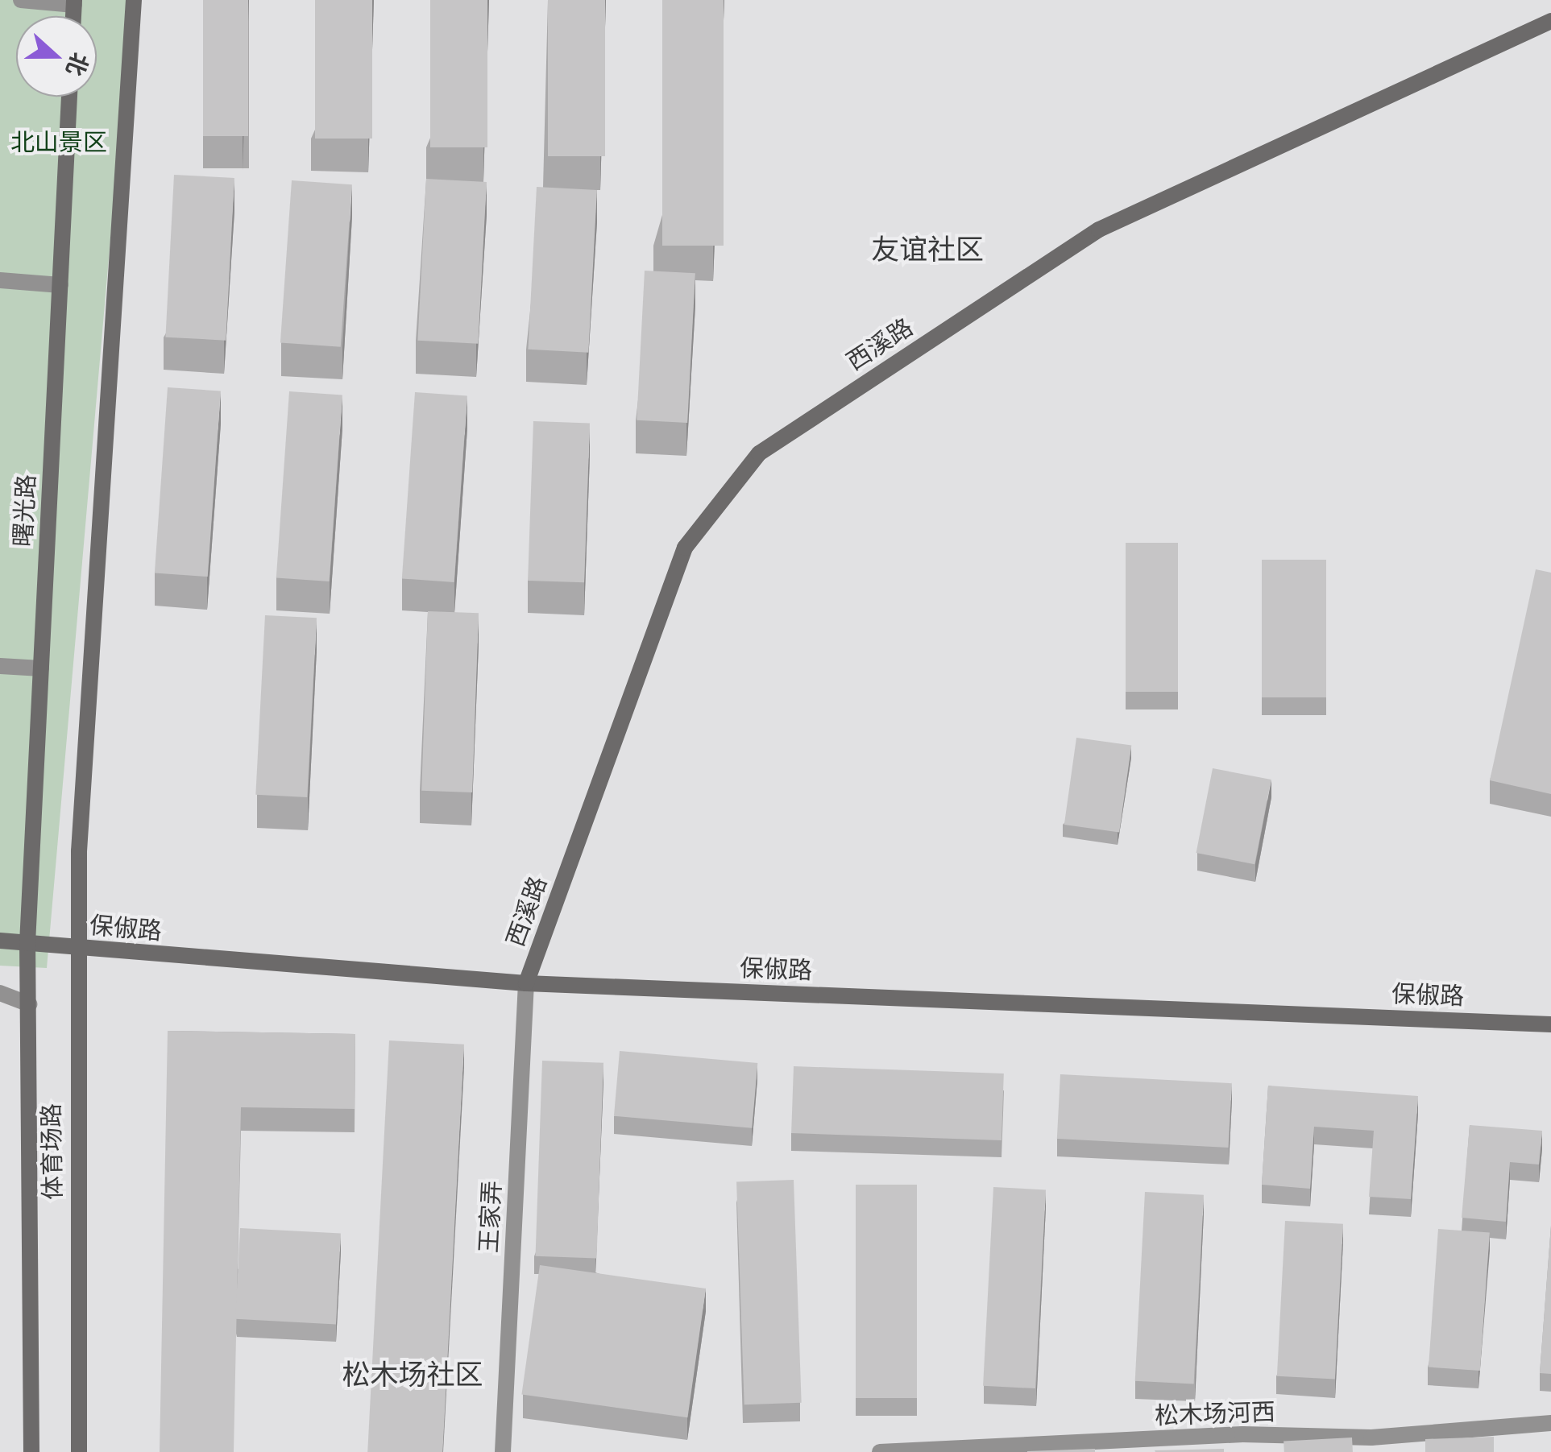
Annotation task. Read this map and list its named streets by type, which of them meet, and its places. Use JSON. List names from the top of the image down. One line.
{"streets":{"main road":["西溪路","曙光路","保俶路","体育场路"],"street":["王家弄","松木场河西"]},"crossings":[["西溪路","保俶路"],["西溪路","王家弄"],["曙光路","保俶路"],["曙光路","体育场路"],["保俶路","体育场路"],["保俶路","王家弄"]],"districts":["友谊社区","松木场社区"],"parks":["北山景区"],"north":"right"}
